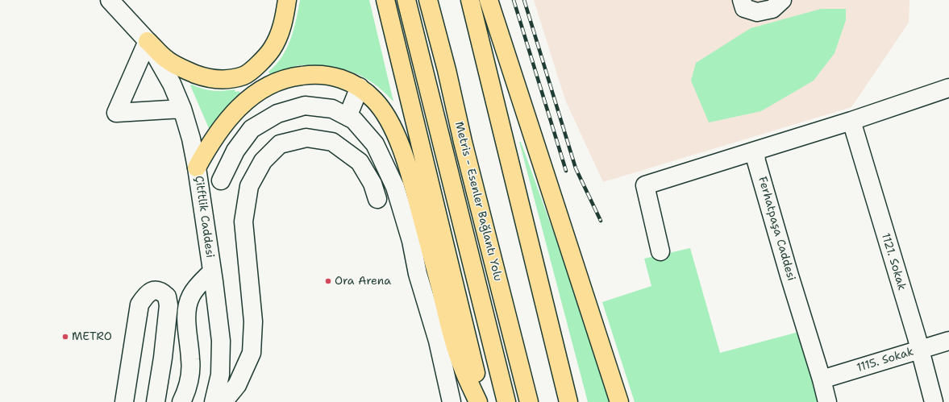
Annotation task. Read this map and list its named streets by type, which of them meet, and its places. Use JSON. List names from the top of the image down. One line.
{"streets":{"highway":["Metris - Esenler Bağlantı Yolu"],"street":["Çitftlik Caddesi","Ferhatpaşa Caddesi","1121. Sokak","1115. Sokak"]},"crossings":[["Ferhatpaşa Caddesi","1115. Sokak"],["1121. Sokak","1115. Sokak"]],"places":["Ora Arena","METRO"]}
